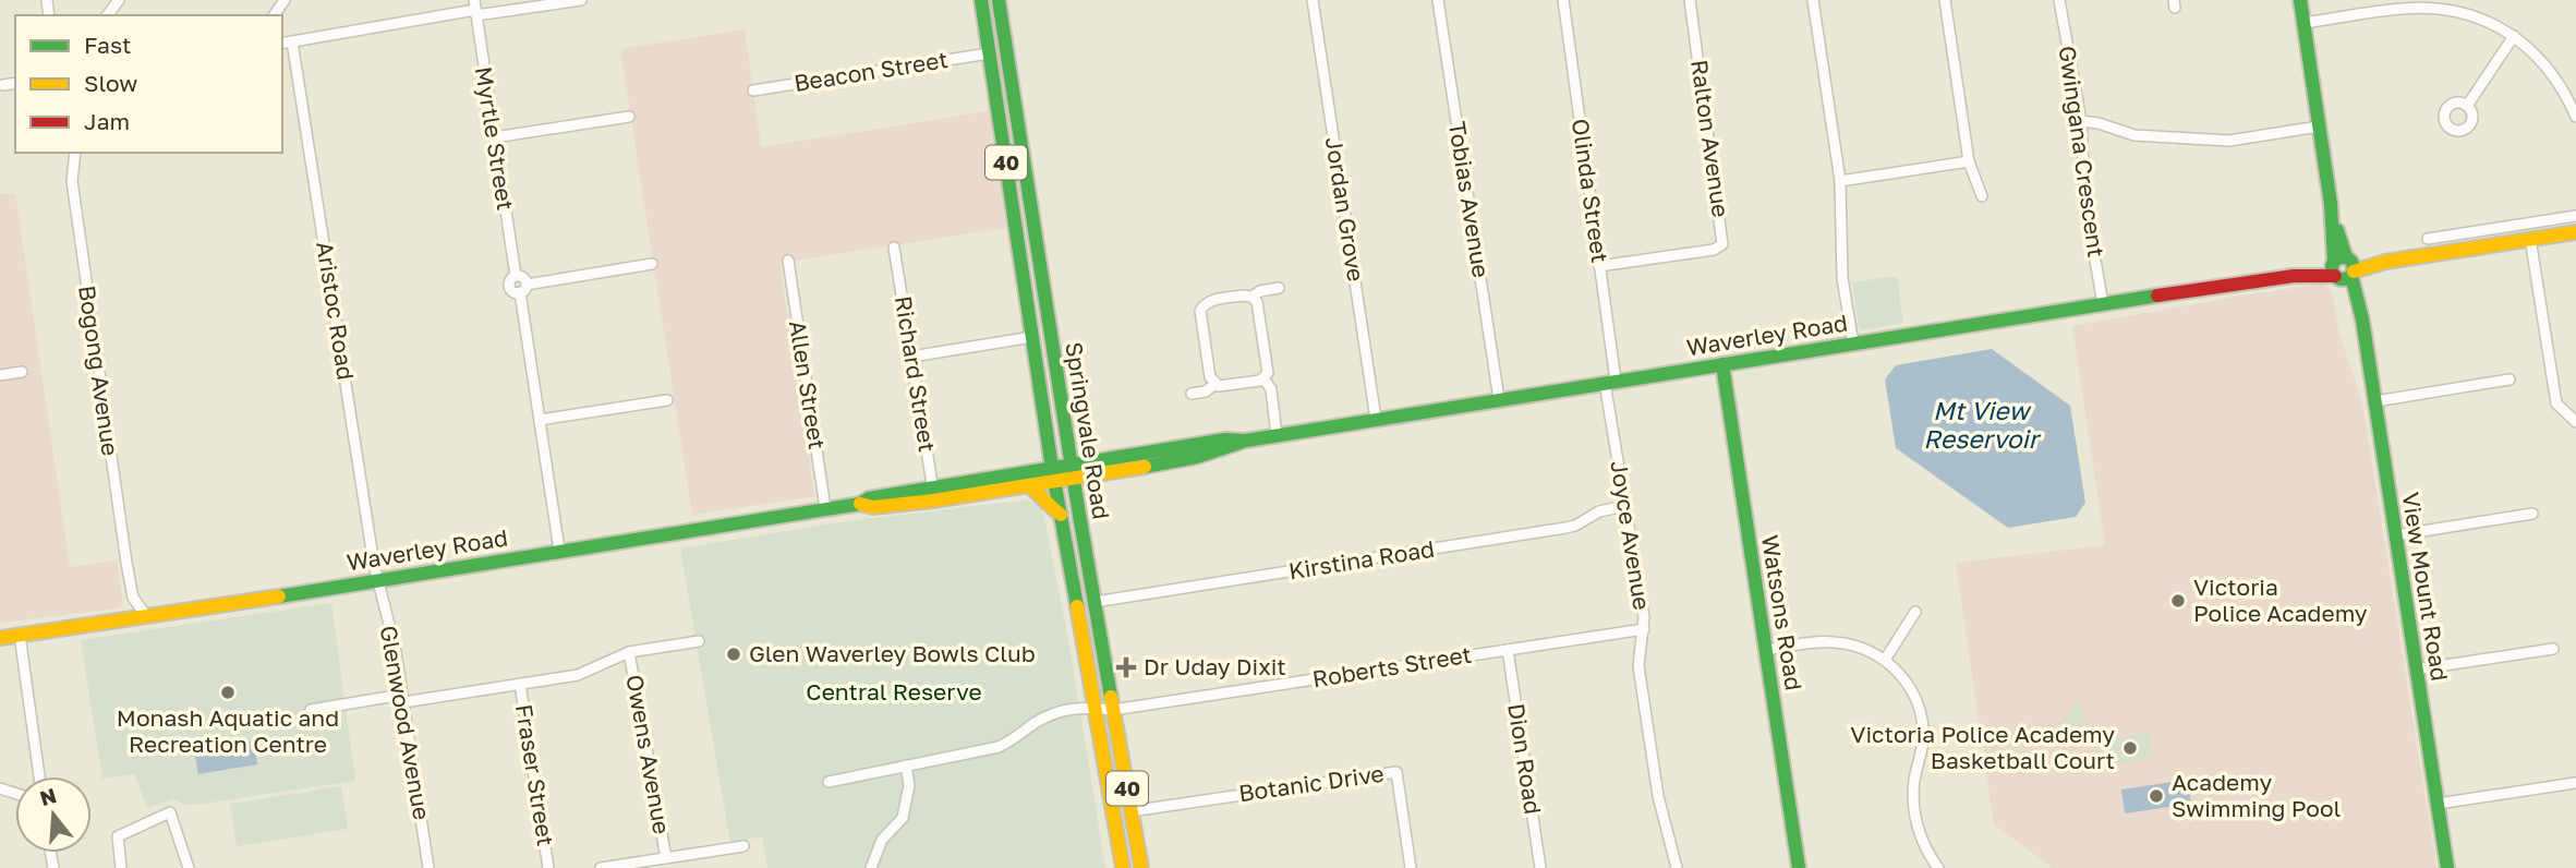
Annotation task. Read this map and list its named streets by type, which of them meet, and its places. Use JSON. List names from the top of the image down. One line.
{"streets":{"main road":["40","Waverley Road","Springvale Road","View Mount Road","Watsons Road"],"street":["Beacon Street","Myrtle Street","Ralton Avenue","Gwingana Crescent","Olinda Street","Tobias Avenue","Jordan Grove","Aristoc Road","Bogong Avenue","Richard Street","Allen Street","Joyce Avenue","Kirstina Road","Roberts Street","Glenwood Avenue","Owens Avenue","Dion Road","Fraser Street","Botanic Drive"]},"crossings":[["Beacon Street","Springvale Road"],["Ralton Avenue","Olinda Street"],["Gwingana Crescent","Waverley Road"],["Olinda Street","Waverley Road"],["Olinda Street","Joyce Avenue"],["Tobias Avenue","Waverley Road"],["Jordan Grove","Waverley Road"],["Aristoc Road","Waverley Road"],["Aristoc Road","Glenwood Avenue"],["Waverley Road","Bogong Avenue"],["Waverley Road","Richard Street"],["Waverley Road","Allen Street"],["Waverley Road","Springvale Road"],["Waverley Road","Joyce Avenue"],["Waverley Road","View Mount Road"],["Waverley Road","Watsons Road"],["Waverley Road","Glenwood Avenue"],["Springvale Road","Kirstina Road"],["Springvale Road","Roberts Street"],["Springvale Road","Botanic Drive"],["Joyce Avenue","Kirstina Road"],["Joyce Avenue","Roberts Street"],["Roberts Street","Dion Road"]],"water":["Mt View Reservoir"],"parks":["Central Reserve"],"places":{"other":["Victoria Police Academy","Glen Waverley Bowls Club","Monash Aquatic and Recreation Centre","Victoria Police Academy Basketball Court","Academy Swimming Pool"],"health":["Dr Uday Dixit"]},"legend":["Fast","Slow","Jam"],"north":"top"}
